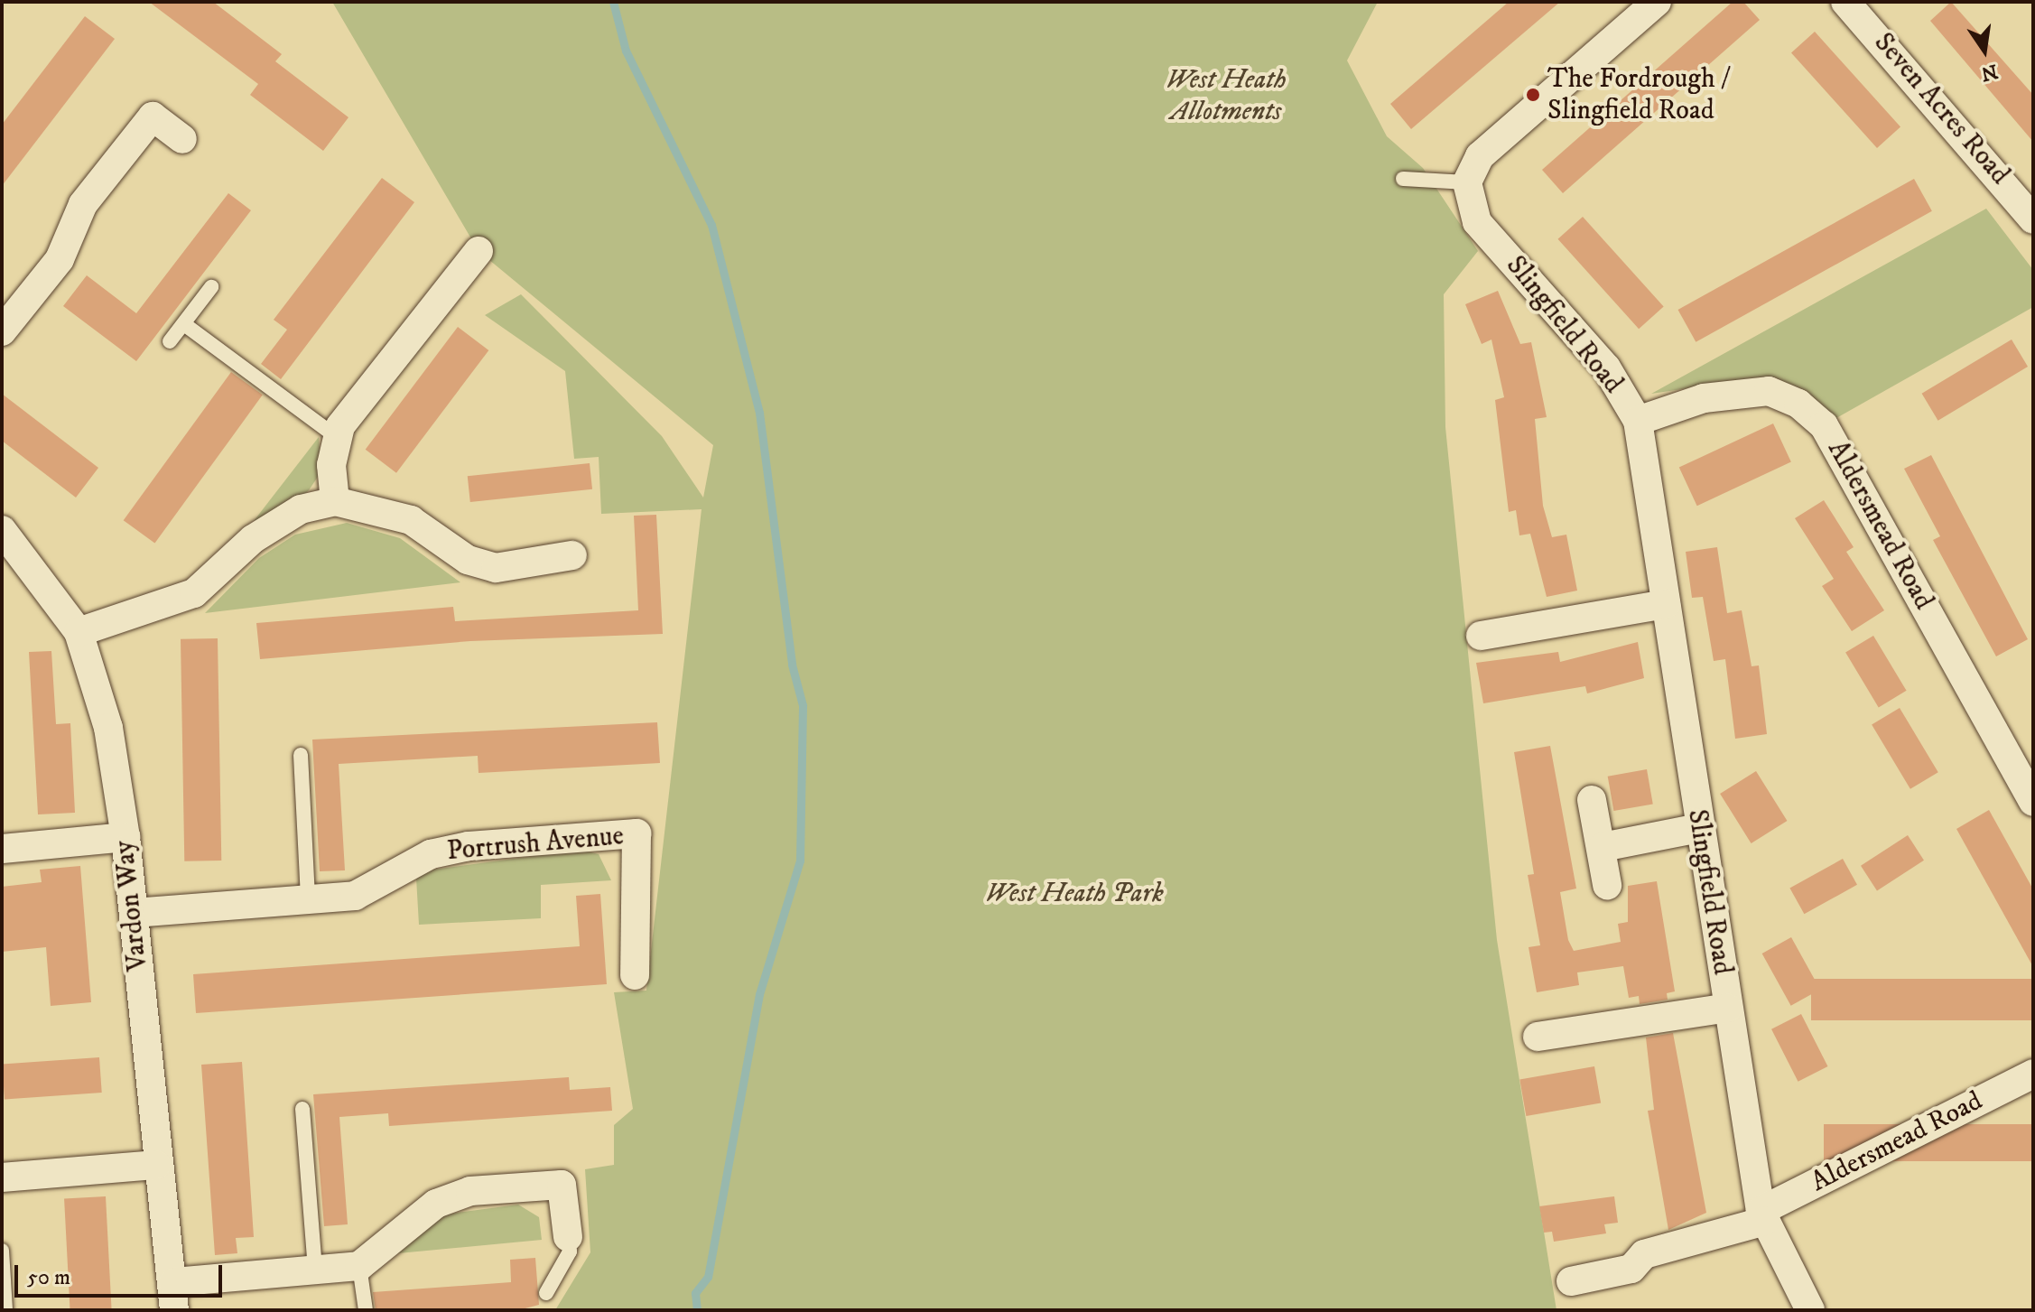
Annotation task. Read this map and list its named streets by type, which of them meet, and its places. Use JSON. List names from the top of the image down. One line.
{"streets":{"street":["Seven Acres Road","Slingfield Road","Aldersmead Road","Portrush Avenue","Vardon Way"]},"crossings":[["Slingfield Road","Aldersmead Road"],["Portrush Avenue","Vardon Way"]],"parks":["West Heath Allotments","West Heath Park"],"places":["The Fordrough / Slingfield Road"],"scale_bar":"50 m","north":"bottom"}
